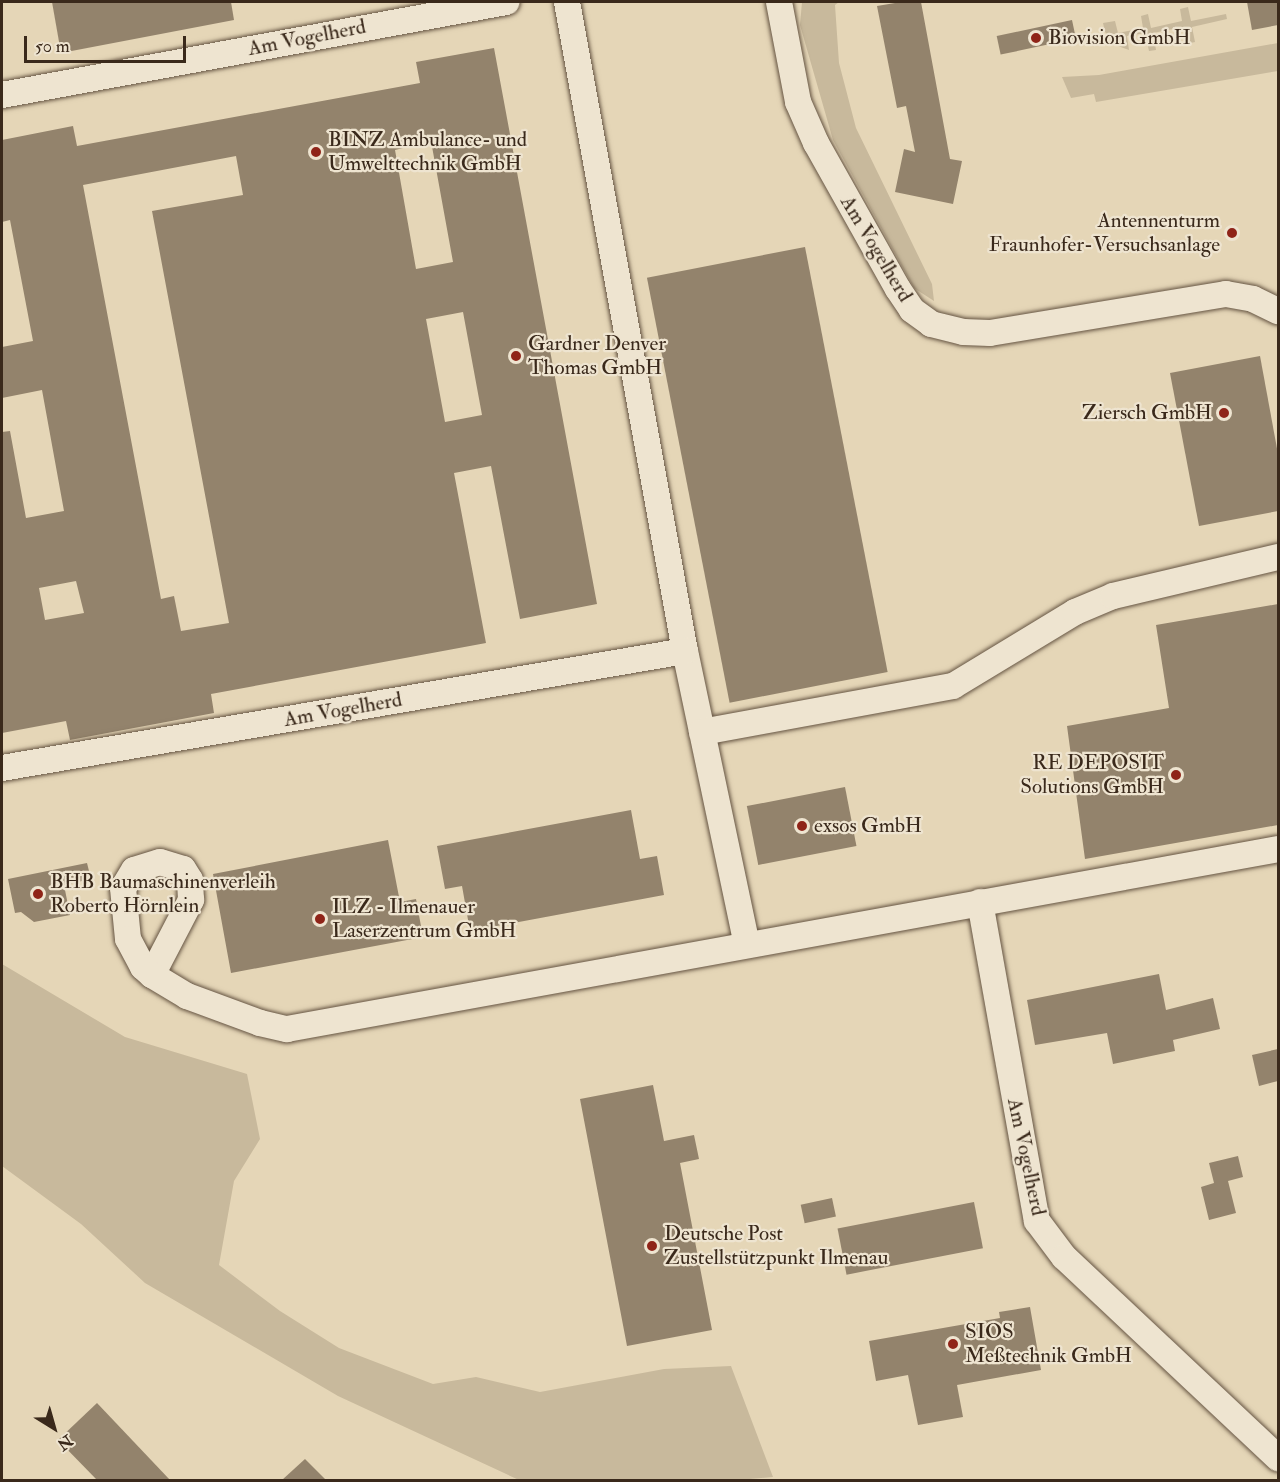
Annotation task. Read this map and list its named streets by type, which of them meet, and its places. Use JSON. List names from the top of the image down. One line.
{"streets":{"street":["Am Vogelherd"]},"places":["Biovision GmbH","BINZ Ambulance- und Umwelttechnik GmbH","Antennenturm Fraunhofer-Versuchsanlage","Gardner Denver Thomas GmbH","Ziersch GmbH","RE DEPOSIT Solutions GmbH","exsos GmbH","BHB Baumaschinenverleih Roberto Hörnlein","ILZ - Ilmenauer Laserzentrum GmbH","Deutsche Post Zustellstützpunkt Ilmenau","SIOS Meßtechnik GmbH"],"scale_bar":"50 m","north":"bottom right"}
